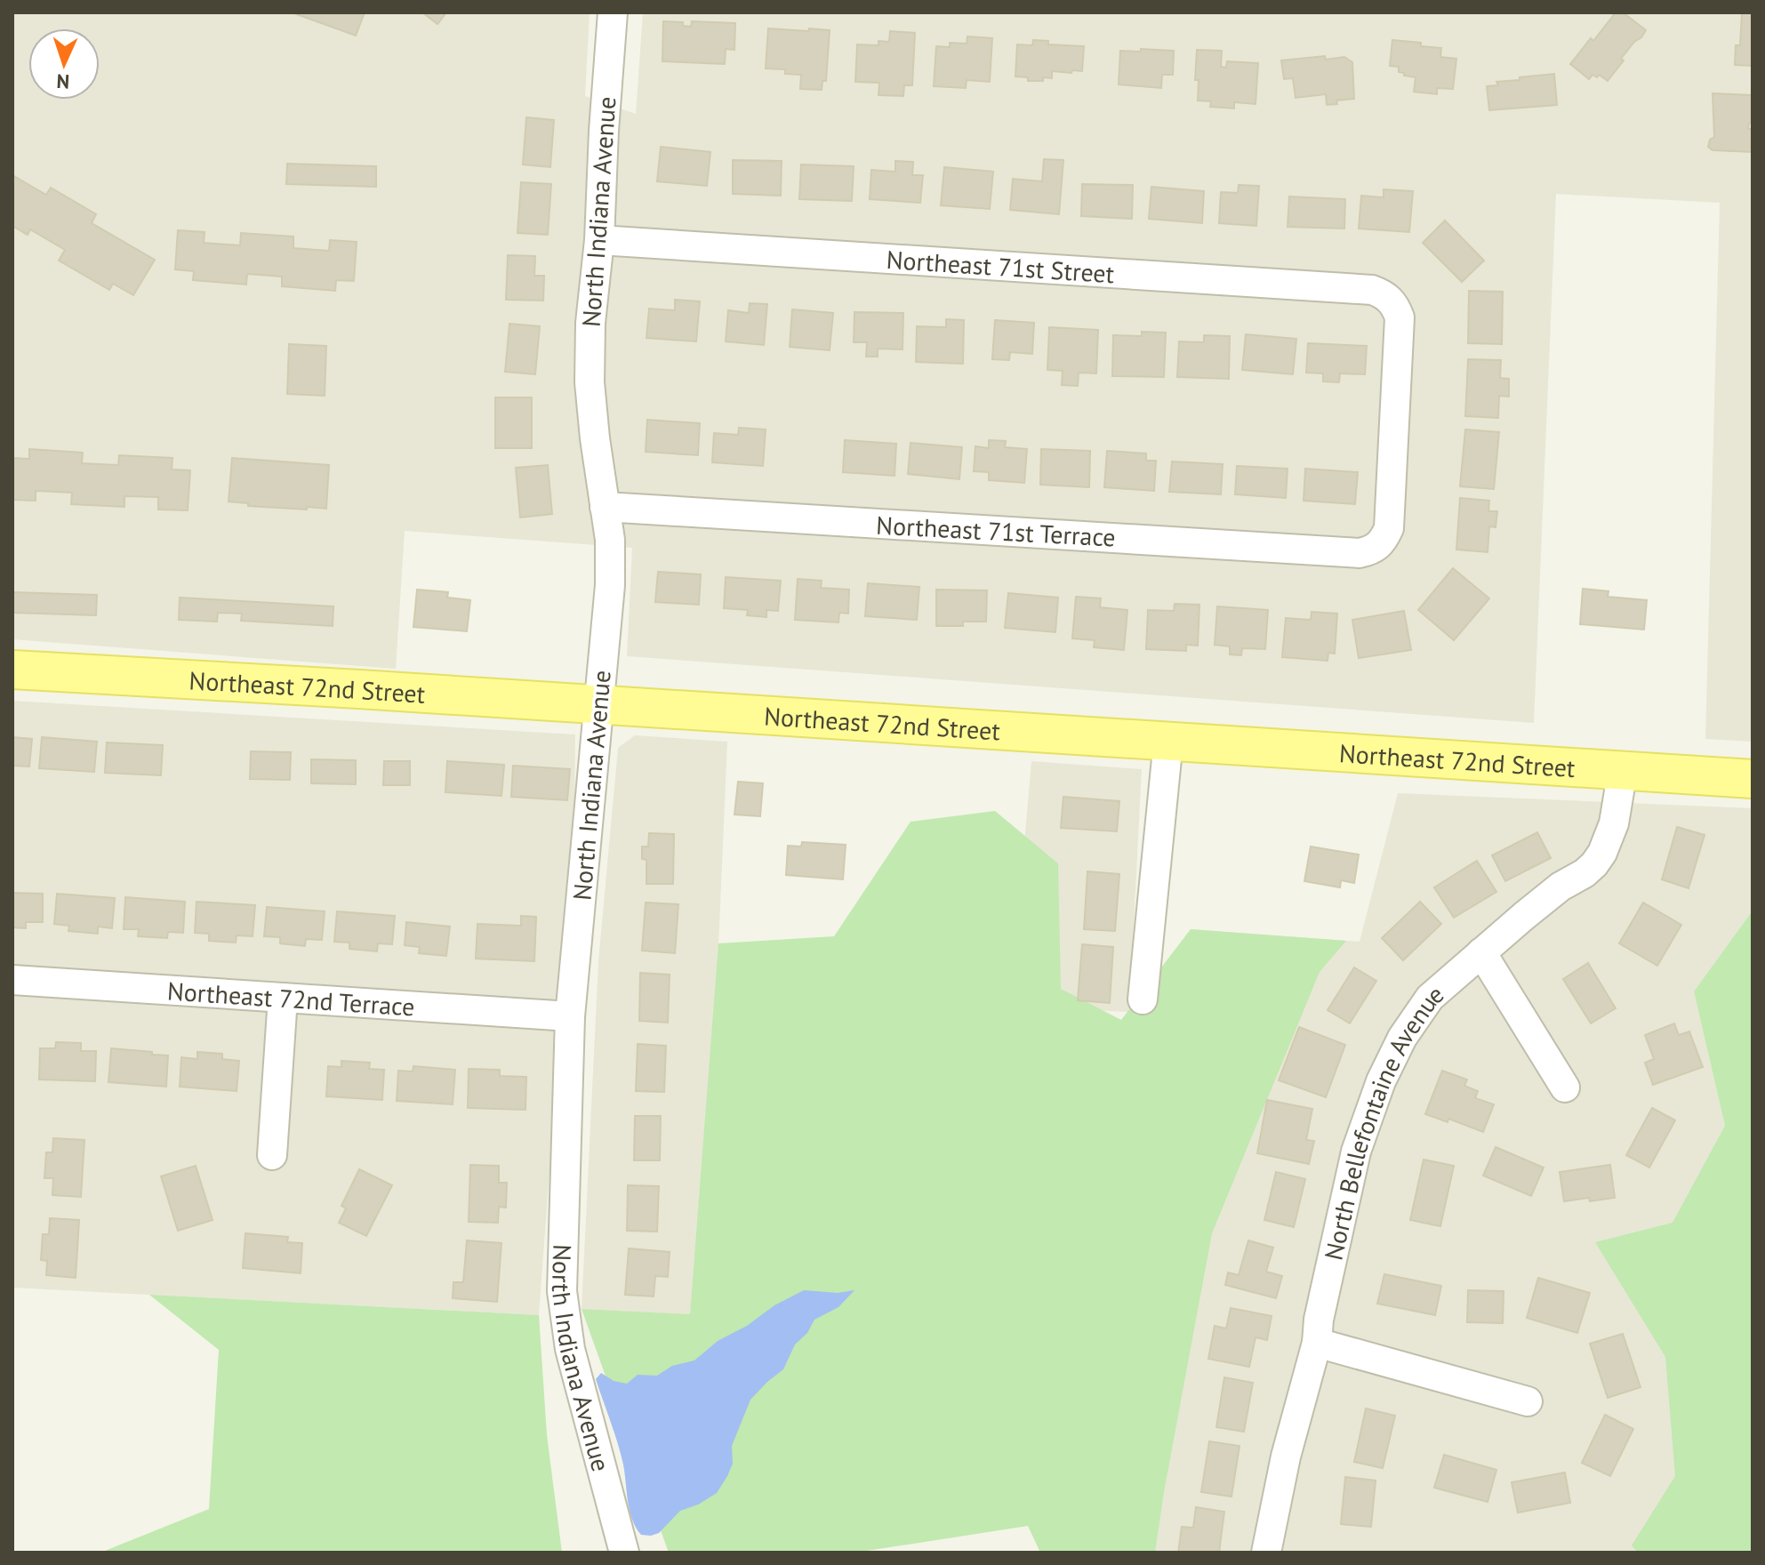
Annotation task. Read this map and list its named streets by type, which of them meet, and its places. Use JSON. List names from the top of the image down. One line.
{"streets":{"main road":["Northeast 72nd Street"],"street":["North Indiana Avenue","Northeast 71st Street","Northeast 71st Terrace","Northeast 72nd Terrace","North Bellefontaine Avenue"]},"crossings":[["North Indiana Avenue","Northeast 71st Street"],["North Indiana Avenue","Northeast 71st Terrace"],["North Indiana Avenue","Northeast 72nd Street"],["North Indiana Avenue","Northeast 72nd Terrace"],["Northeast 71st Street","Northeast 71st Terrace"],["Northeast 72nd Street","North Bellefontaine Avenue"]],"north":"bottom"}
